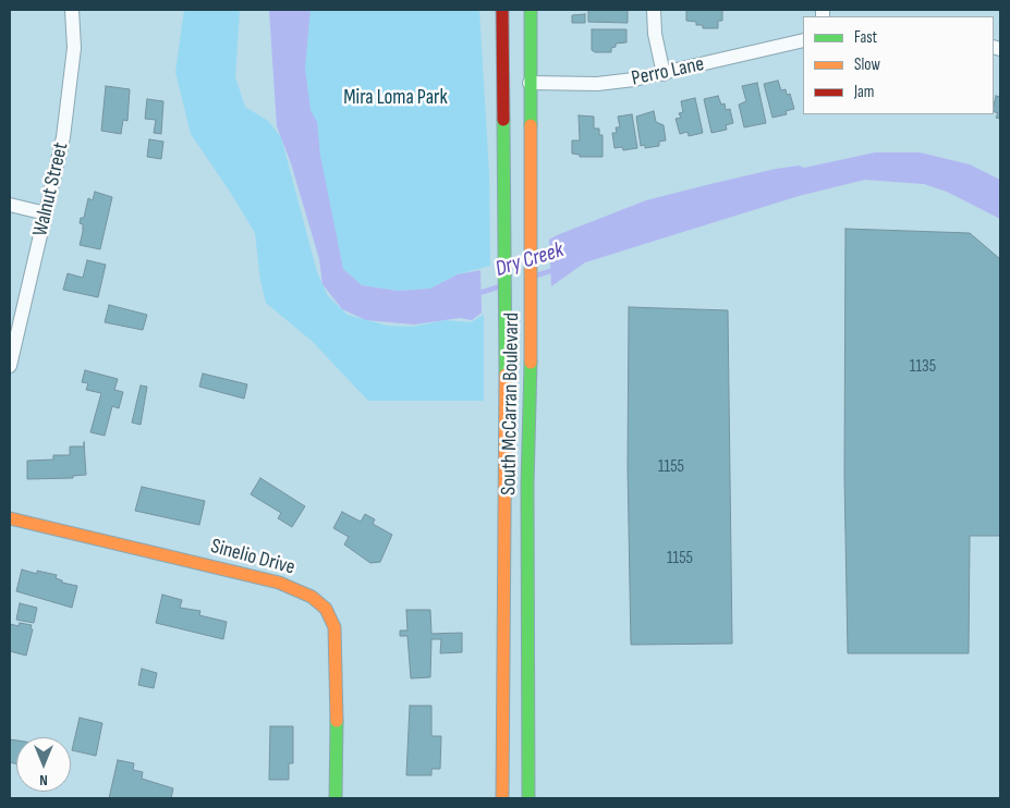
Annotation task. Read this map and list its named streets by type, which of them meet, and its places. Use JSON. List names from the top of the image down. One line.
{"streets":{"main road":["South McCarran Boulevard","Sinelio Drive"],"street":["Perro Lane","Walnut Street"]},"crossings":[["Perro Lane","South McCarran Boulevard"]],"water":["Dry Creek"],"parks":["Mira Loma Park"],"house_numbers":["1135","1155","1155"],"legend":["Fast","Slow","Jam"],"north":"bottom"}
